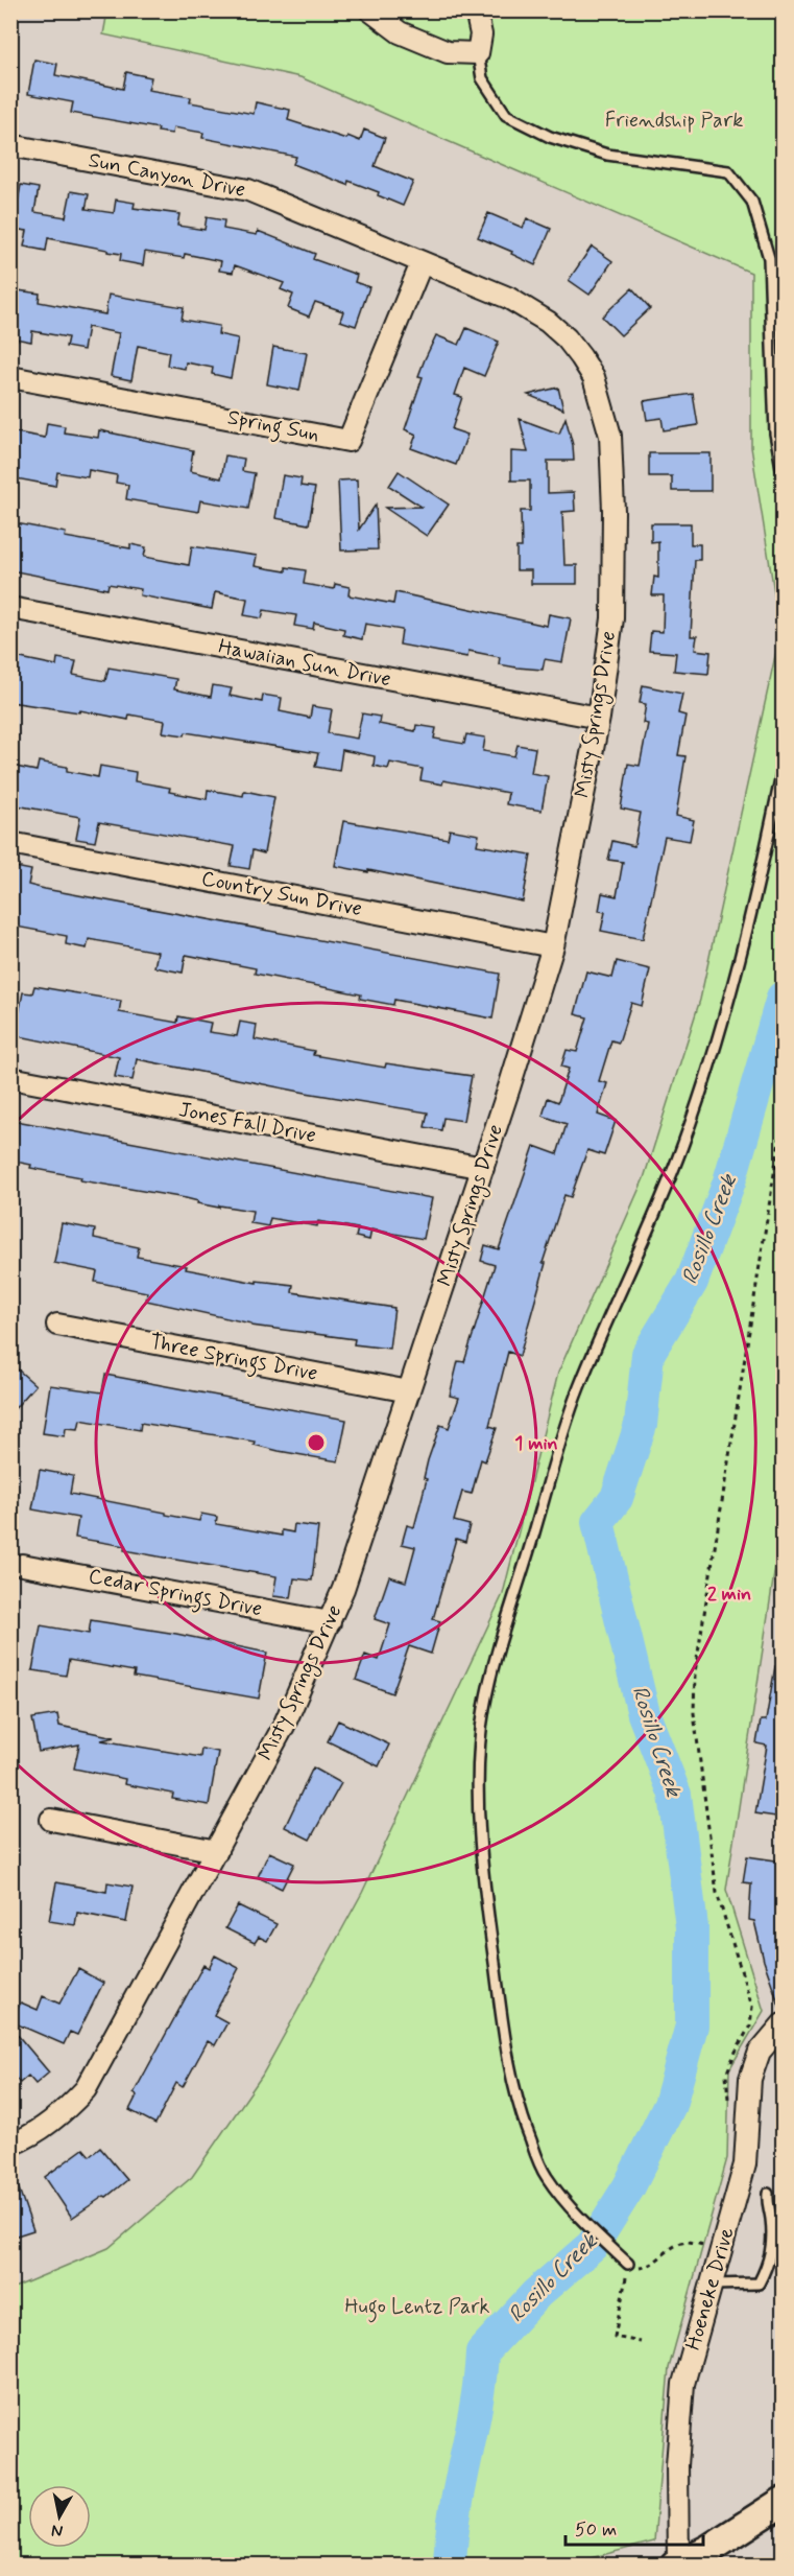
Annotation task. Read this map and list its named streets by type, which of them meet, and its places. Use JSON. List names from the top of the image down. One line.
{"streets":{"street":["Sun Canyon Drive","Spring Sun","Hawaiian Sun Drive","Misty Springs Drive","Country Sun Drive","Jones Fall Drive","Three Springs Drive","Cedar Springs Drive","Hoeneke Drive"]},"crossings":[["Sun Canyon Drive","Spring Sun"],["Sun Canyon Drive","Misty Springs Drive"],["Spring Sun","Misty Springs Drive"],["Hawaiian Sun Drive","Misty Springs Drive"],["Misty Springs Drive","Country Sun Drive"],["Misty Springs Drive","Jones Fall Drive"],["Misty Springs Drive","Three Springs Drive"],["Misty Springs Drive","Cedar Springs Drive"]],"water":["Rosillo Creek"],"parks":["Friendship Park","Hugo Lentz Park"],"scale_bar":"50 m","north":"bottom","rings":["1 min","2 min"]}
